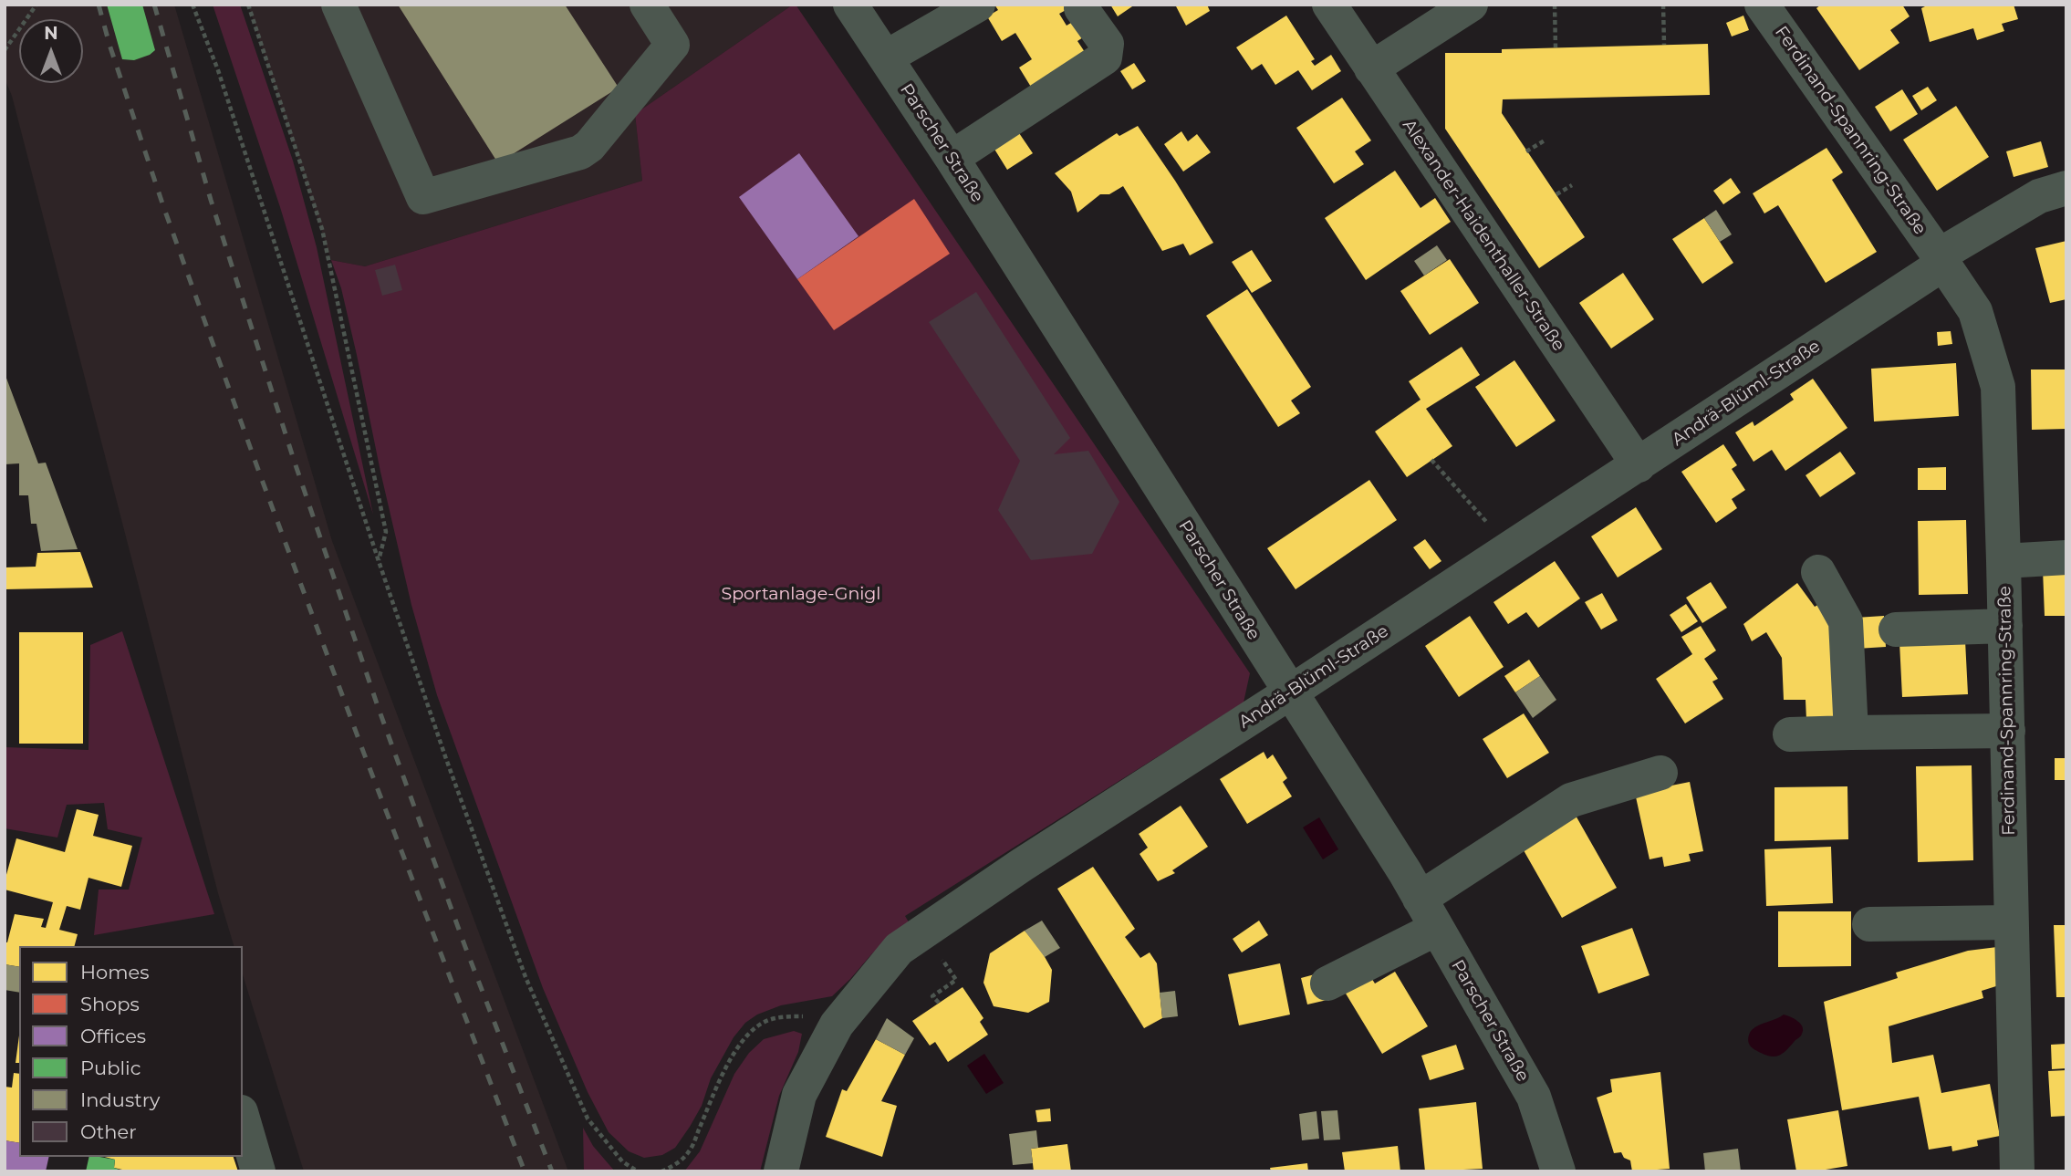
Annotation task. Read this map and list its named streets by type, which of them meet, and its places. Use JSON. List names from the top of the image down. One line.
{"streets":{"street":["Ferdinand-Spannring-Straße","Parscher Straße","Alexander-Haidenthaller-Straße","Andrä-Blüml-Straße"]},"crossings":[["Ferdinand-Spannring-Straße","Andrä-Blüml-Straße"],["Parscher Straße","Andrä-Blüml-Straße"],["Alexander-Haidenthaller-Straße","Andrä-Blüml-Straße"]],"parks":["Sportanlage-Gnigl"],"legend":["Homes","Shops","Offices","Public","Industry","Other"],"north":"top"}
